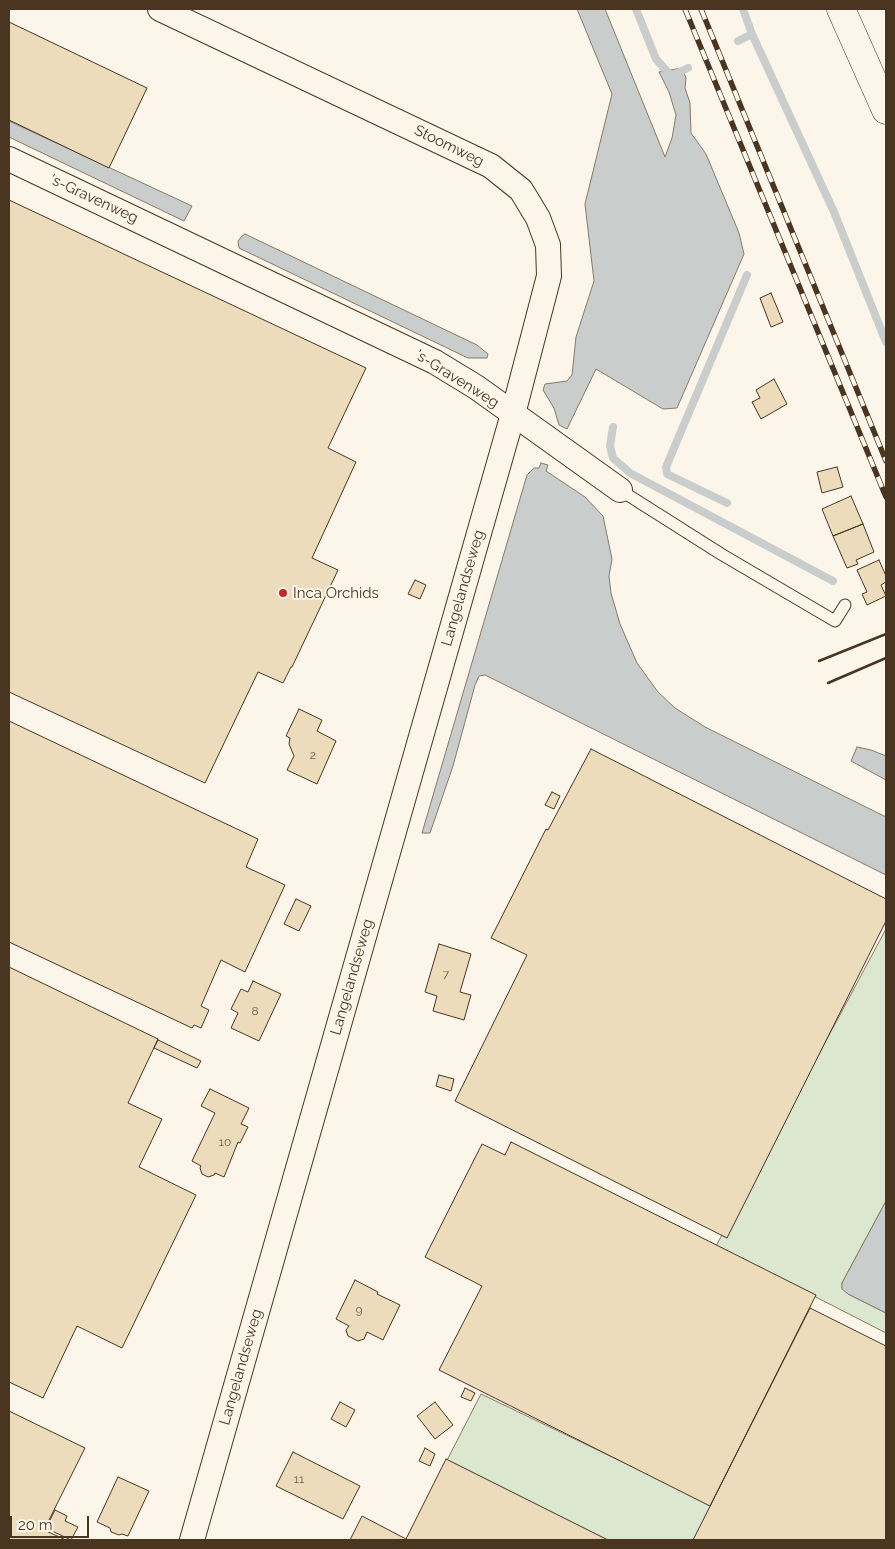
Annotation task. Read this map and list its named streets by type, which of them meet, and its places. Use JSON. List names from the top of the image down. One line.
{"streets":{"street":["Stoomweg","'s-Gravenweg","Langelandseweg"]},"crossings":[["Stoomweg","'s-Gravenweg"],["Stoomweg","Langelandseweg"],["'s-Gravenweg","Langelandseweg"]],"places":["Inca Orchids"],"house_numbers":["2","7","8","10","9","11"],"scale_bar":"20 m"}
